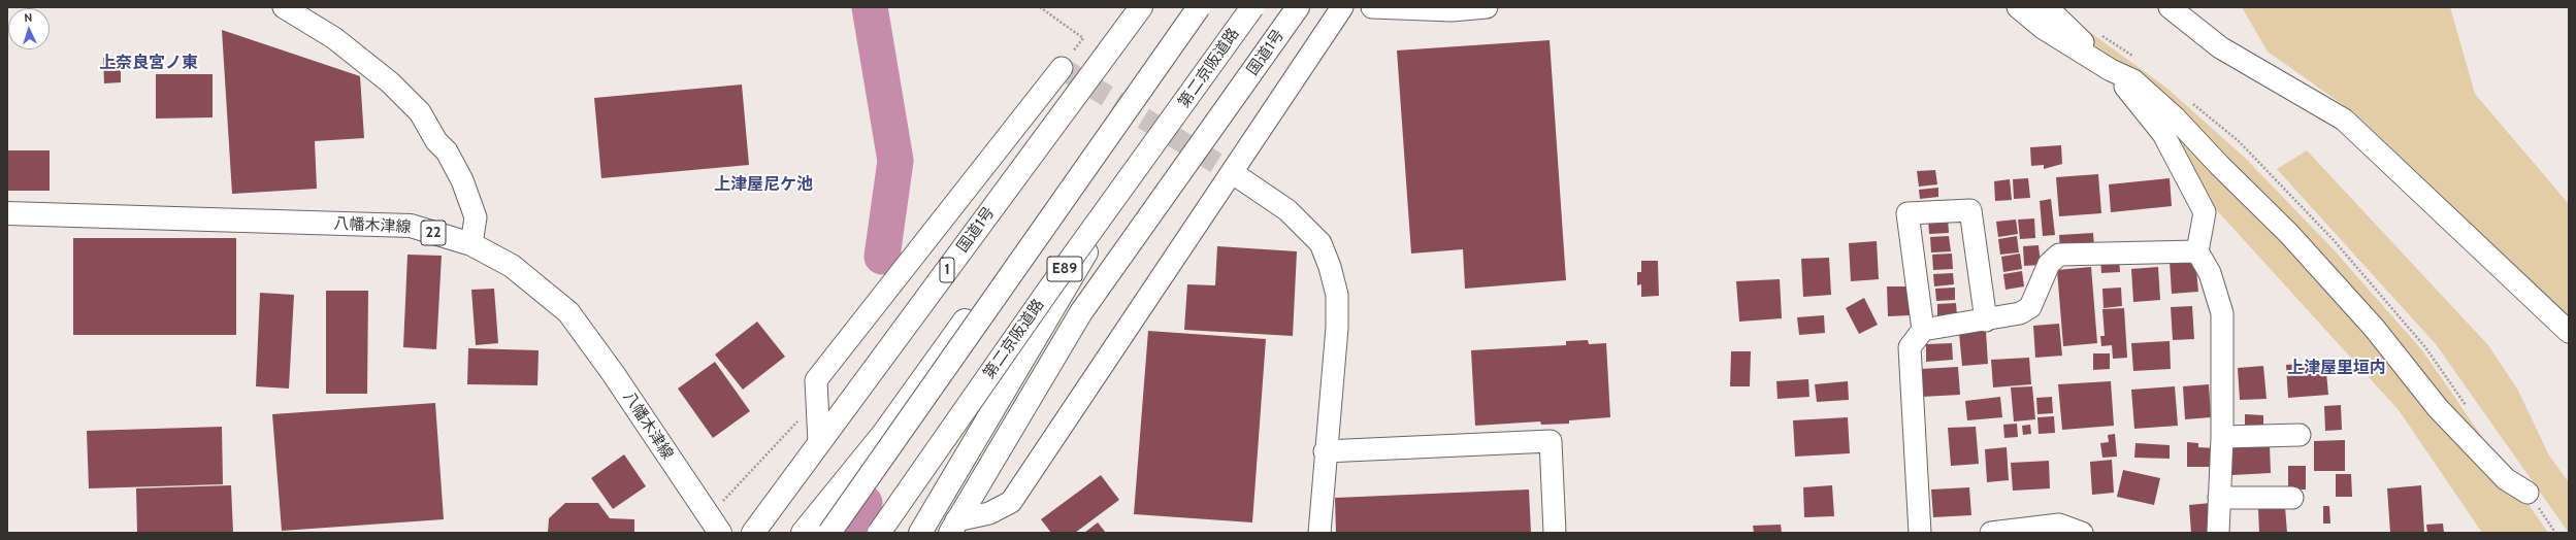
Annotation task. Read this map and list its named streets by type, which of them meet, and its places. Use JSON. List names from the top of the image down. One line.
{"streets":{"main road":["国道1号","第二京阪道路","八幡木津線","22","E89","1"]},"districts":["上奈良宮ノ東","上津屋尼ケ池","上津屋里垣内"],"north":"top"}
